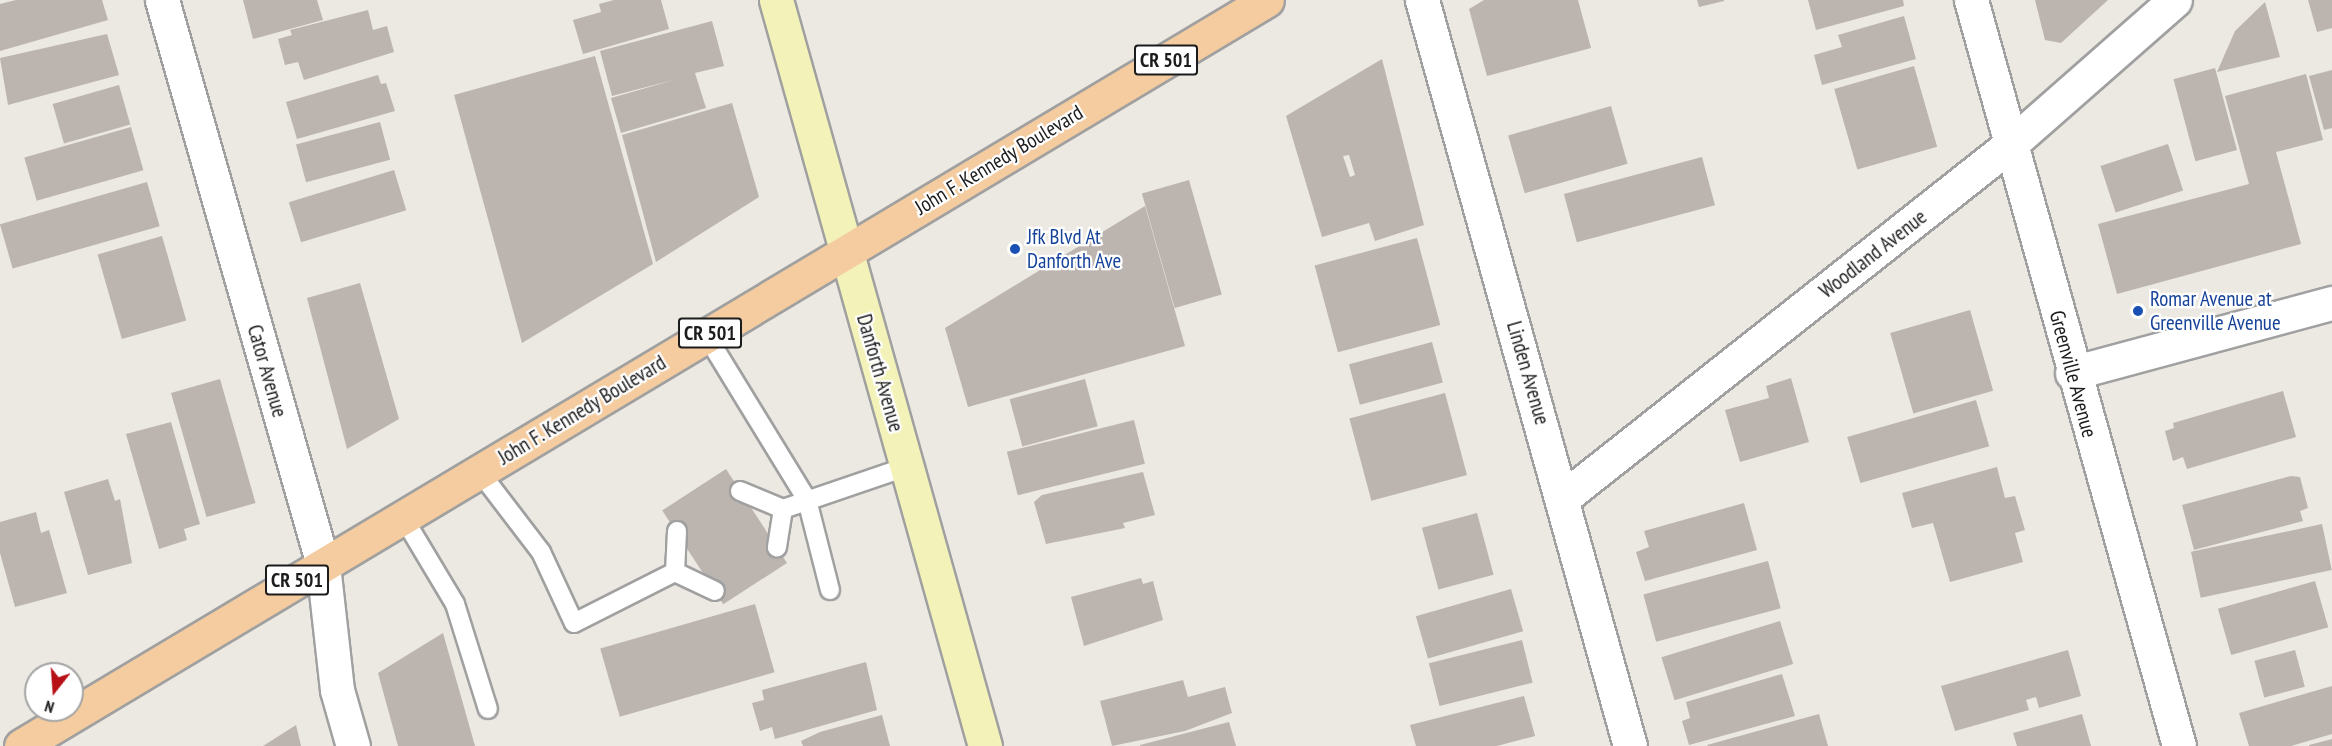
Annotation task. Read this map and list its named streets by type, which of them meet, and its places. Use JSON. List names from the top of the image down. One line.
{"streets":{"main road":["CR 501","John F. Kennedy Boulevard","Danforth Avenue"],"street":["Woodland Avenue","Cator Avenue","Linden Avenue","Greenville Avenue"]},"crossings":[["John F. Kennedy Boulevard","Cator Avenue"],["John F. Kennedy Boulevard","Danforth Avenue"],["Woodland Avenue","Linden Avenue"],["Woodland Avenue","Greenville Avenue"]],"places":["Jfk Blvd At Danforth Ave","Romar Avenue at Greenville Avenue"],"north":"bottom"}
